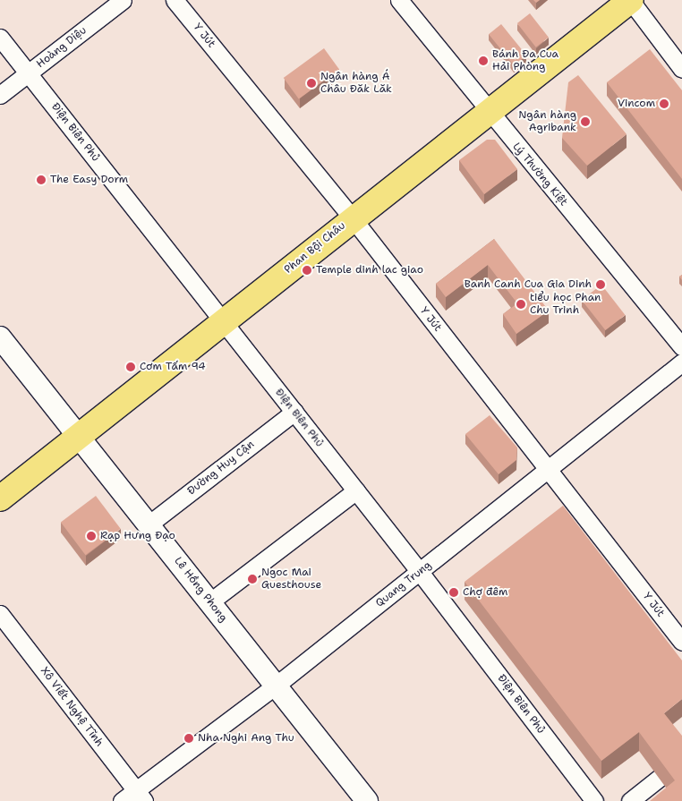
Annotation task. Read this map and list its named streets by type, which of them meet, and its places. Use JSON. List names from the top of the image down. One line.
{"streets":{"main road":["Phan Bội Châu"],"street":["Y Jút","Hoàng Diệu","Điện Biên Phủ","Lý Thường Kiệt","Đường Huy Cận","Quang Trung","Lê Hồng Phong","Xô Viết Nghệ Tĩnh"]},"crossings":[["Y Jút","Phan Bội Châu"],["Y Jút","Quang Trung"],["Hoàng Diệu","Điện Biên Phủ"],["Điện Biên Phủ","Phan Bội Châu"],["Điện Biên Phủ","Đường Huy Cận"],["Điện Biên Phủ","Quang Trung"],["Lý Thường Kiệt","Phan Bội Châu"],["Phan Bội Châu","Lê Hồng Phong"],["Đường Huy Cận","Lê Hồng Phong"],["Quang Trung","Lê Hồng Phong"],["Quang Trung","Xô Viết Nghệ Tĩnh"]],"places":["Bánh Đa Cua Hải Phòng","Ngân hàng Á Châu Đăk Lăk","Vincom","Ngân hàng Agribank","The Easy Dorm","Temple dinh lac giao","Banh Canh Cua Gia Dinh","tiểu học Phan Chu Trinh","Cơm Tấm 94","Rạp Hưng Đạo","Ngoc Mai Guesthouse","Chợ đêm","Nha Nghi Ang Thu"]}
